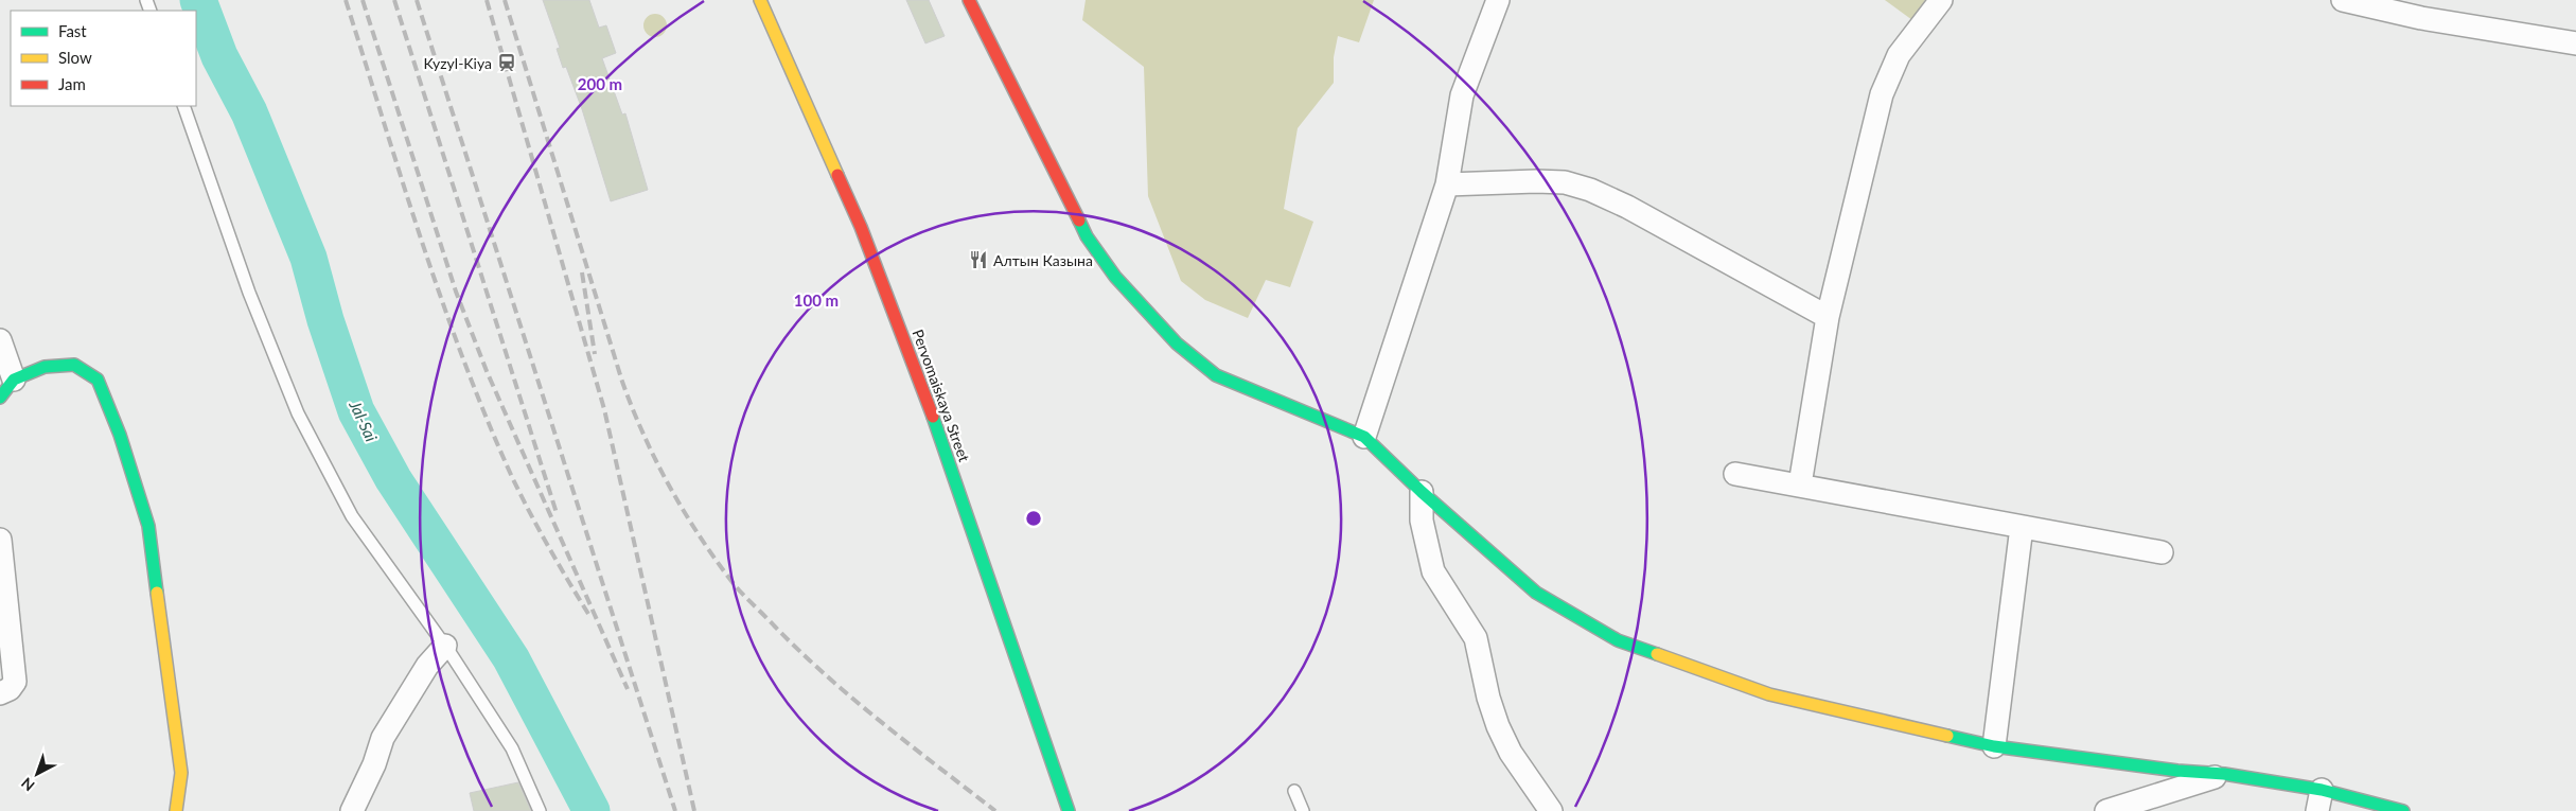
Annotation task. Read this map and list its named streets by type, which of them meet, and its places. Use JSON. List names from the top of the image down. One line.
{"streets":{"street":["Pervomaiskaya Street"]},"water":["Jal-Sai"],"places":{"station":["Kyzyl-Kiya"],"restaurant":["Алтын Казына"]},"legend":["Fast","Slow","Jam"],"north":"bottom left","rings":["200 m","100 m"]}
